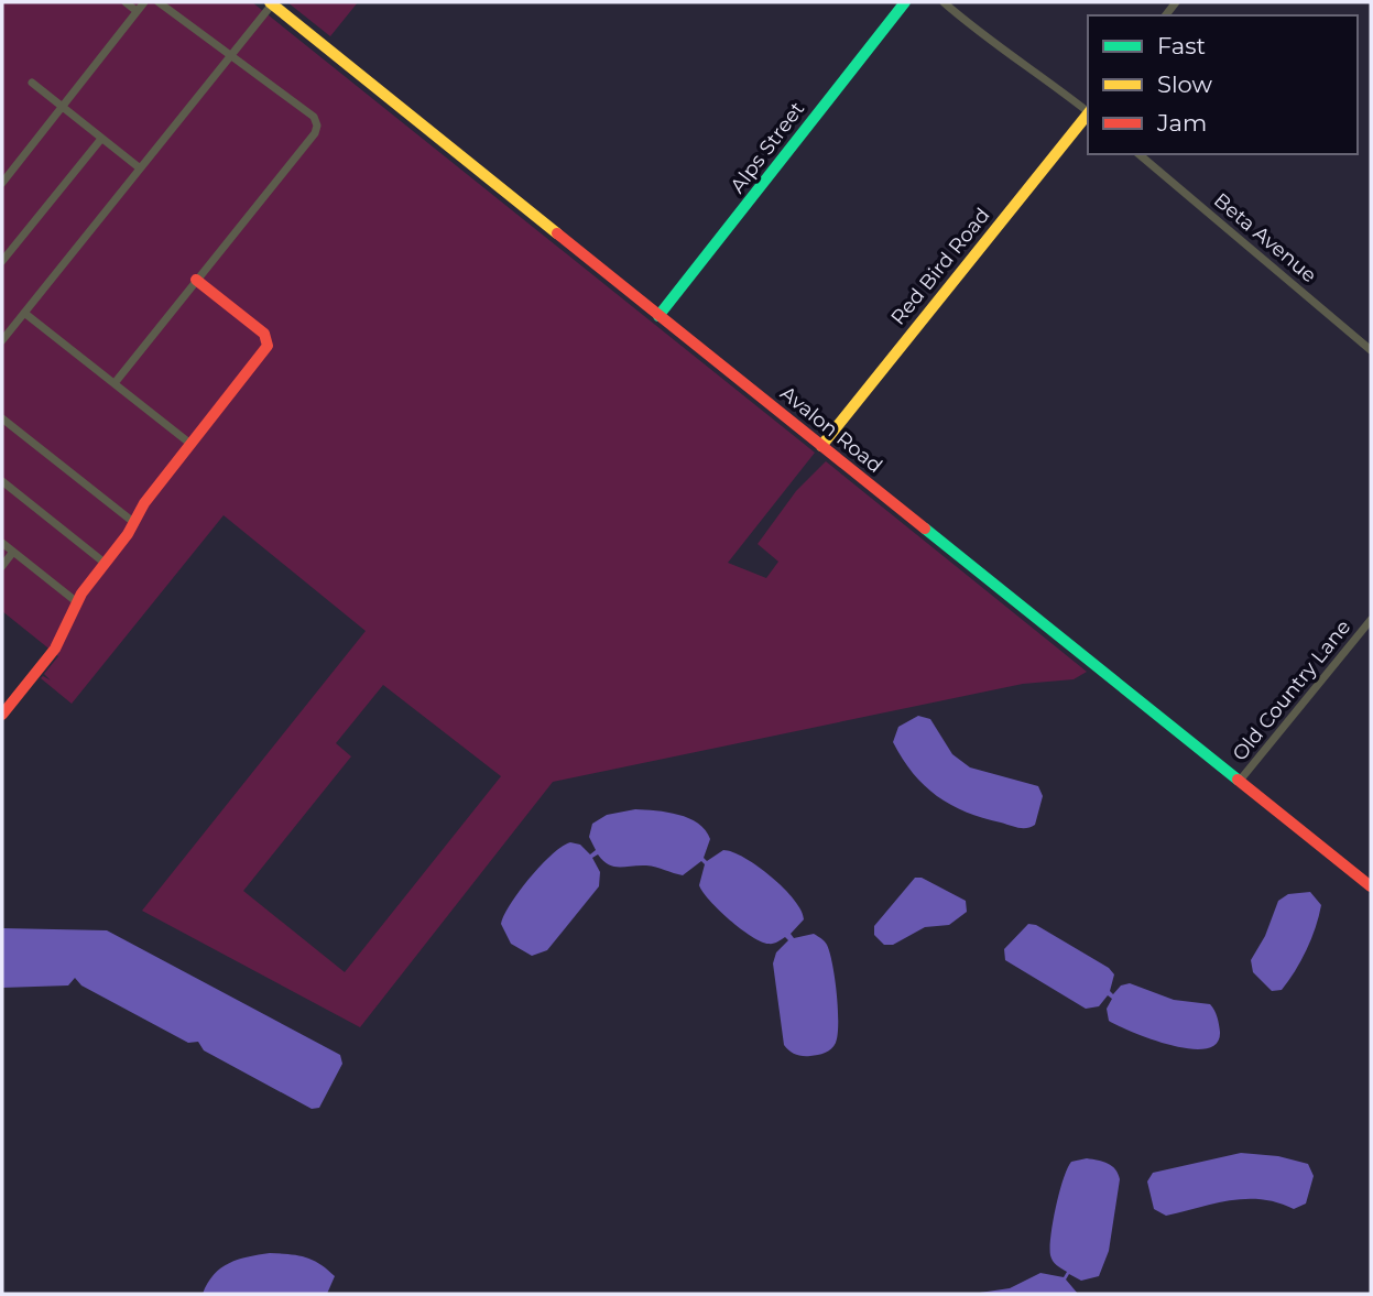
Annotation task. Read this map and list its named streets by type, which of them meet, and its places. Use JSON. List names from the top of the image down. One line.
{"streets":{"main road":["Alps Street","Red Bird Road","Avalon Road"],"street":["Beta Avenue","Old Country Lane"]},"crossings":[["Alps Street","Avalon Road"],["Red Bird Road","Avalon Road"],["Avalon Road","Old Country Lane"]],"legend":["Fast","Slow","Jam"]}
